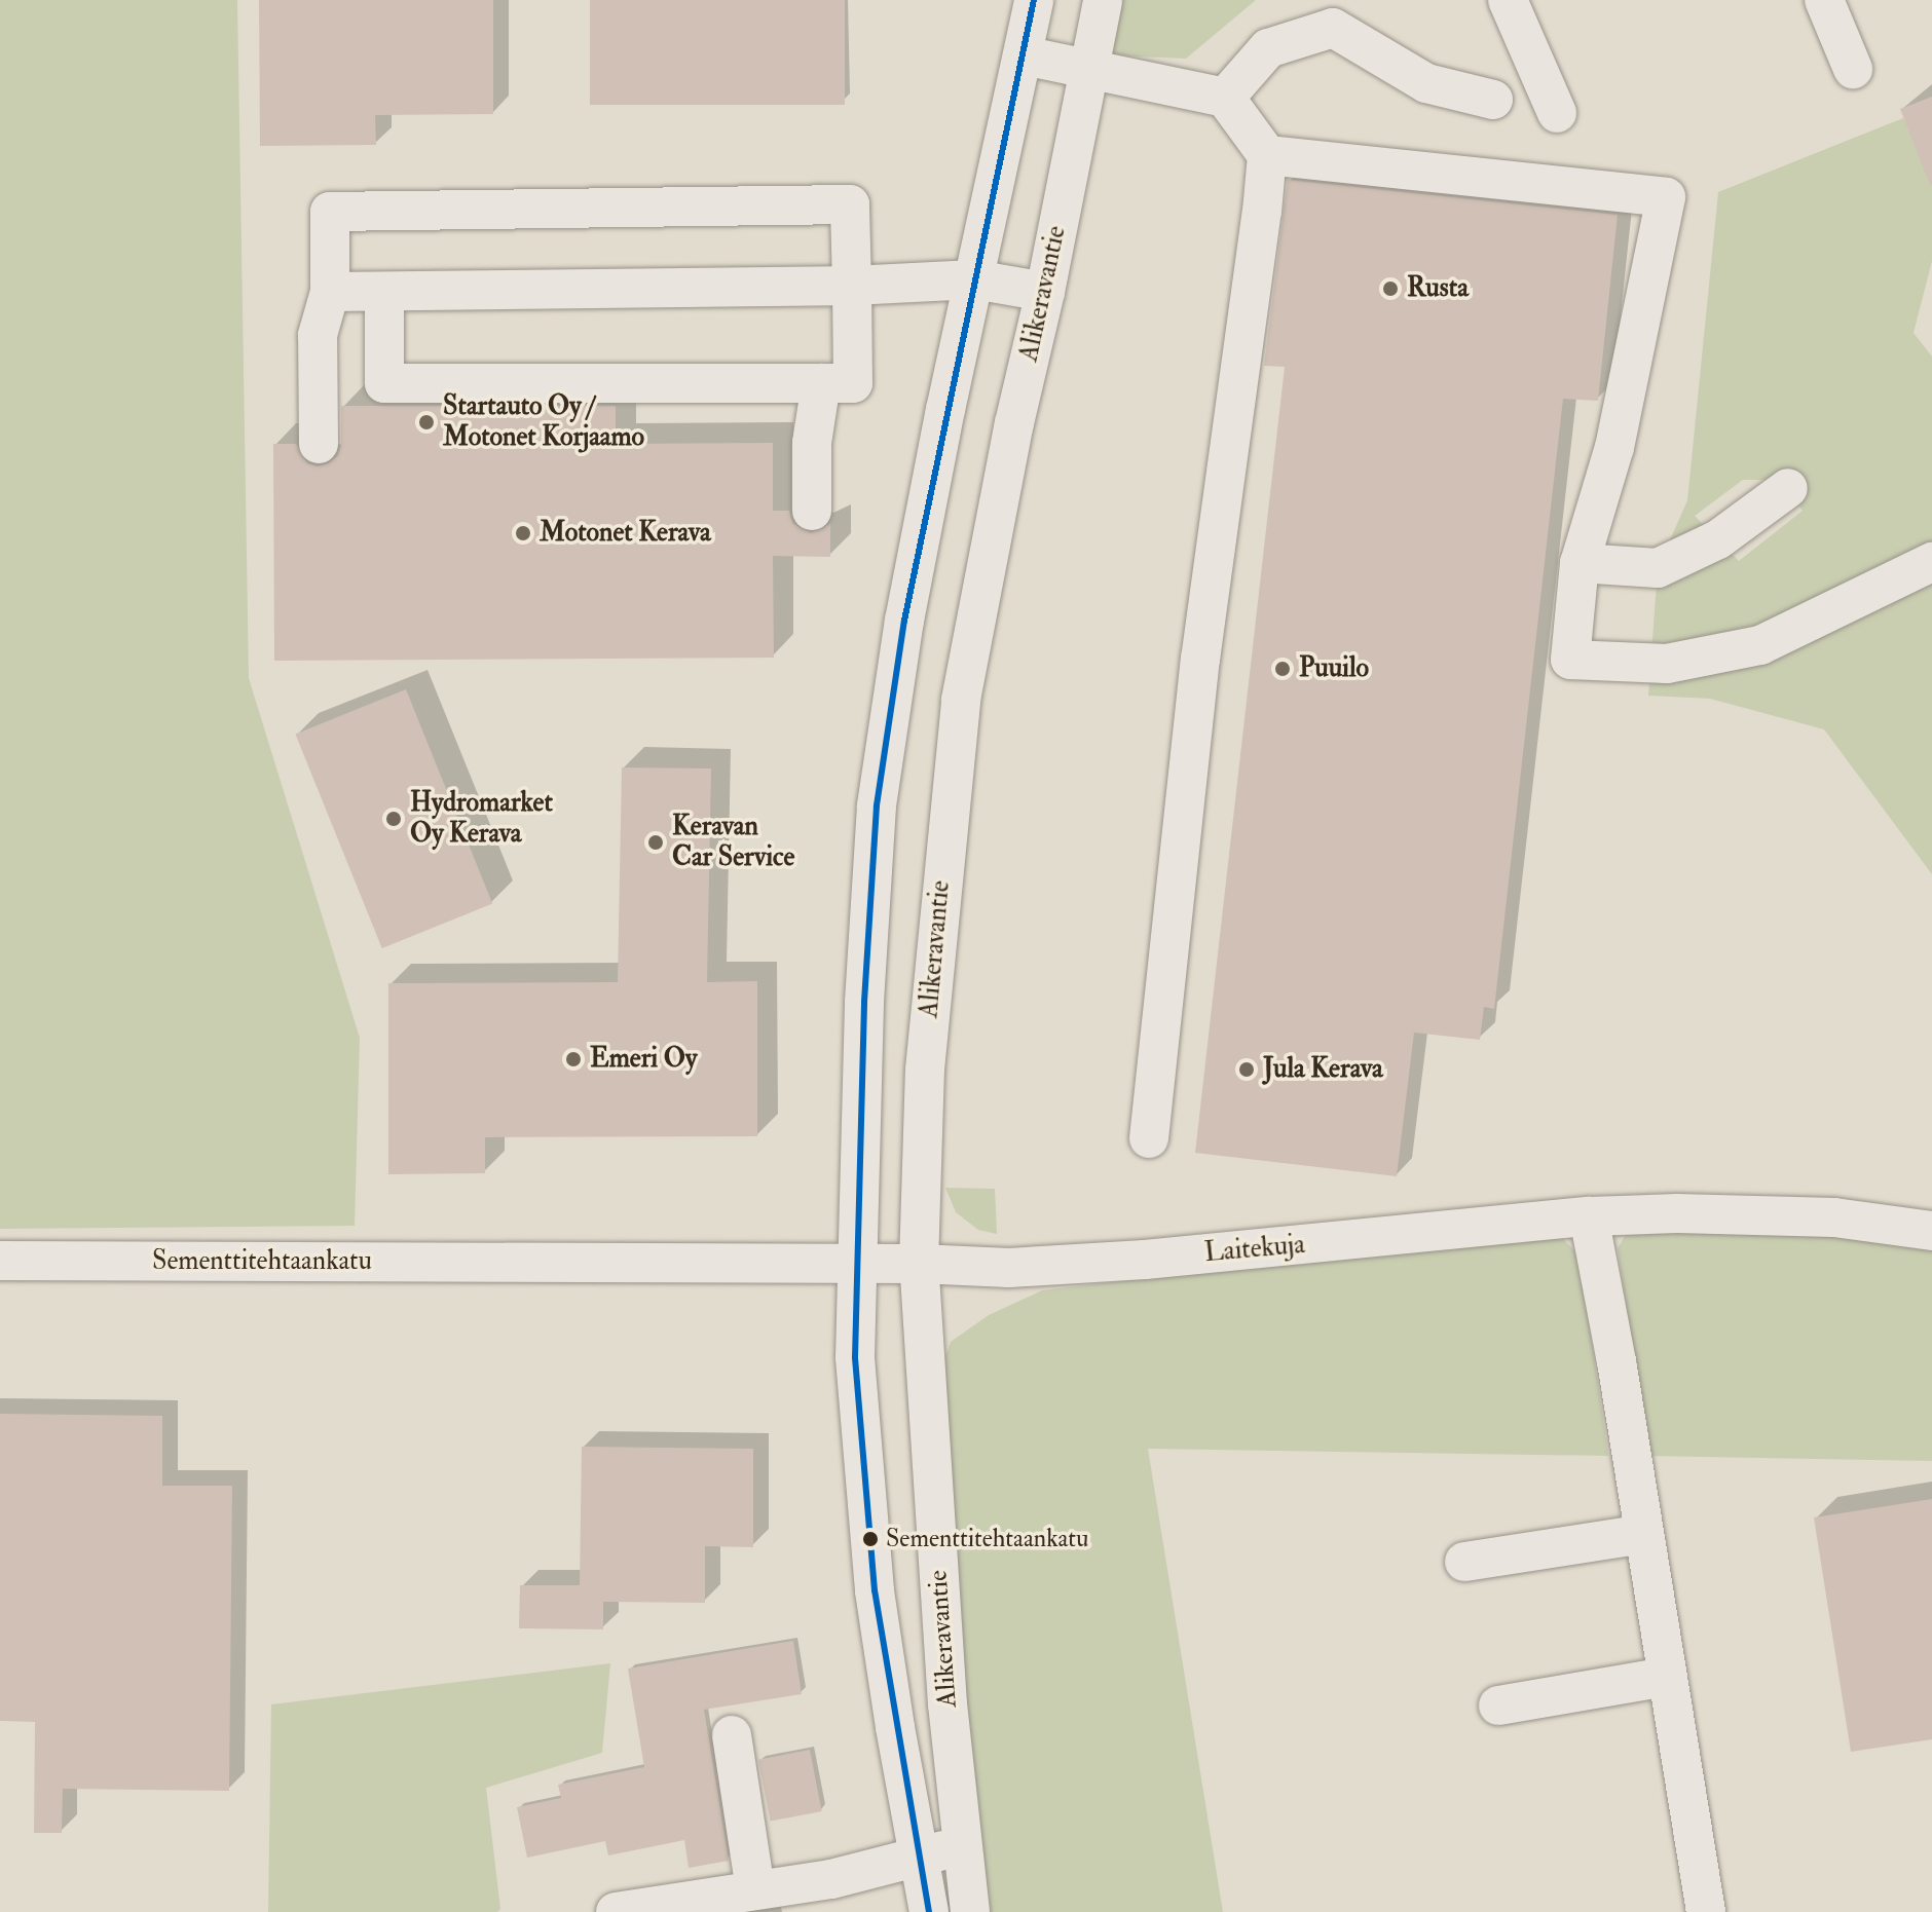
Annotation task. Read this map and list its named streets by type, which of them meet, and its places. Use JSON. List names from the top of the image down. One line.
{"streets":{"street":["Alikeravantie","Laitekuja","Sementtitehtaankatu"]},"crossings":[["Alikeravantie","Laitekuja"],["Alikeravantie","Sementtitehtaankatu"],["Laitekuja","Sementtitehtaankatu"]],"places":["Rusta","Startauto Oy / Motonet Korjaamo","Motonet Kerava","Puuilo","Hydromarket Oy Kerava","Keravan Car Service","Emeri Oy","Jula Kerava","Sementtitehtaankatu"]}
